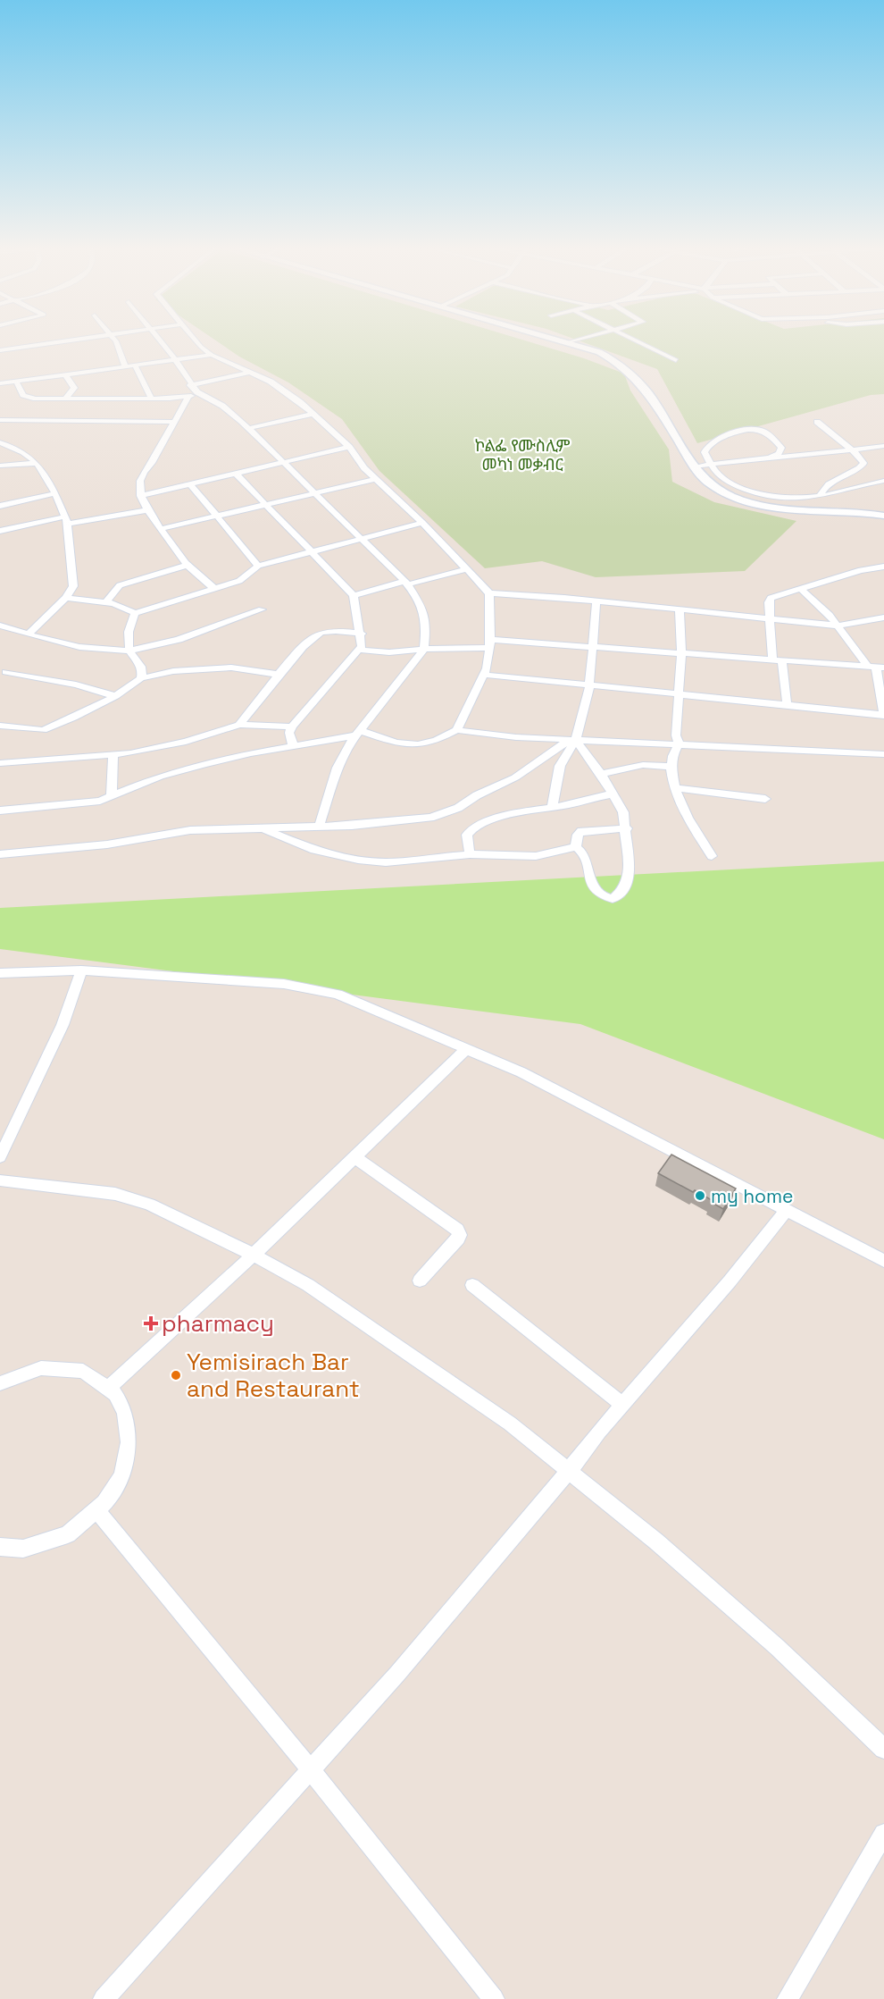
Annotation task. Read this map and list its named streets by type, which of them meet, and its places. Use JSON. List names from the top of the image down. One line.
{"parks":["ኮልፌ የሙስሊም መካነ መቃብር"],"places":{"other":["my home","Yemisirach Bar and Restaurant"],"health":["pharmacy"]}}
